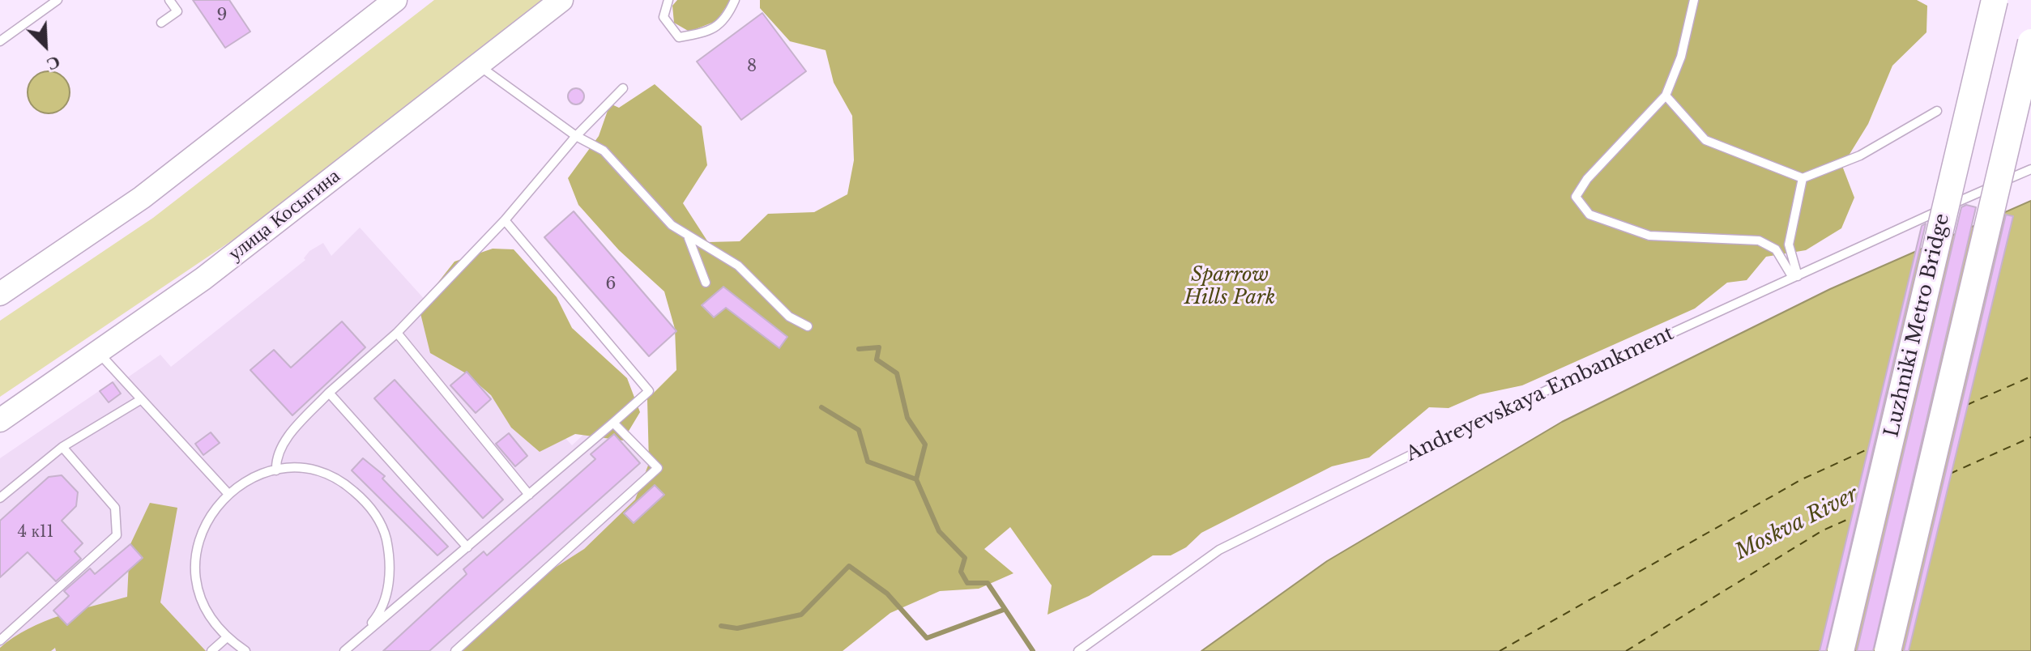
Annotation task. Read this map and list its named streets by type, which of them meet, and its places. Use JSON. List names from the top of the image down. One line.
{"streets":{"main road":["улица Косыгина","Luzhniki Metro Bridge"],"lane":["Andreyevskaya Embankment"]},"water":["Moskva River"],"parks":["Sparrow Hills Park"],"house_numbers":["9","8","6","4 к11"],"north":"bottom right"}
